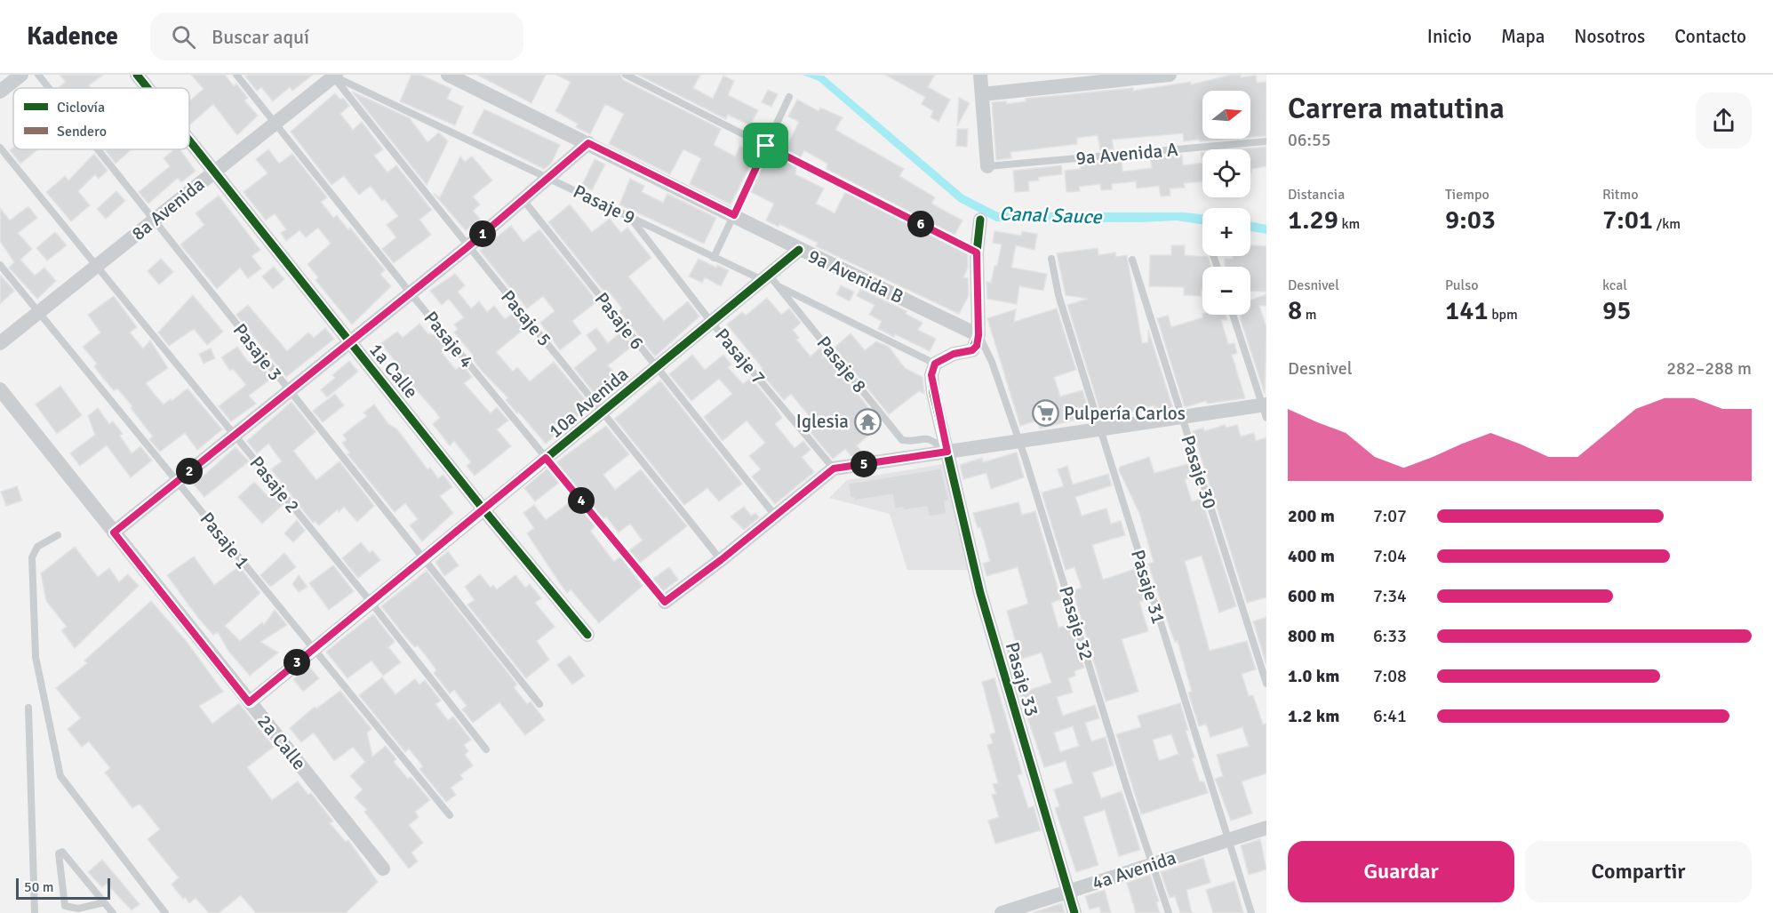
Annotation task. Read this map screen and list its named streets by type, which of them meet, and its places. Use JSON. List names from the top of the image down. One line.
{"streets":{"street":["8a Avenida","9a Avenida B","1a Calle","10a Avenida","Pasaje 33","2a Calle","4a Avenida"],"lane":["9a Avenida A","Pasaje 9","Pasaje 5","Pasaje 6","Pasaje 4","Pasaje 3","Pasaje 7","Pasaje 8","Pasaje 30","Pasaje 2","Pasaje 1","Pasaje 31","Pasaje 32"]},"crossings":[["Pasaje 9","8a Avenida"],["Pasaje 9","Pasaje 5"],["Pasaje 9","Pasaje 7"],["Pasaje 9","Pasaje 8"],["Pasaje 9","10a Avenida"],["Pasaje 9","Pasaje 33"],["8a Avenida","Pasaje 5"],["8a Avenida","Pasaje 4"],["8a Avenida","Pasaje 3"],["8a Avenida","1a Calle"],["8a Avenida","Pasaje 2"],["8a Avenida","Pasaje 1"],["9a Avenida B","10a Avenida"],["9a Avenida B","Pasaje 32"],["Pasaje 5","10a Avenida"],["Pasaje 6","10a Avenida"],["Pasaje 4","10a Avenida"],["Pasaje 3","10a Avenida"],["Pasaje 7","10a Avenida"],["Pasaje 8","10a Avenida"],["Pasaje 8","Pasaje 33"],["1a Calle","10a Avenida"],["10a Avenida","Pasaje 2"],["10a Avenida","Pasaje 1"],["10a Avenida","2a Calle"],["Pasaje 31","4a Avenida"],["Pasaje 32","4a Avenida"],["Pasaje 33","4a Avenida"]],"water":["Canal Sauce"],"places":{"supermarket":["Pulpería Carlos"],"temple":["Iglesia"]},"legend":["Ciclovía","Sendero"],"scale_bar":"50 m","north":"right","page":{"header":"Kadence","search":"Buscar aquí","nav":["Inicio","Mapa","Nosotros","Contacto"],"heading":["Carrera matutina","06:55"],"map_buttons":["+","−"],"stats":[["Distancia","1.29 km"],["Tiempo","9:03"],["Ritmo","7:01 /km"],["Desnivel","8 m"],["Pulso","141 bpm"],["kcal","95"]],"pins":["6","1","5","2","4","3"],"chart":["Desnivel","282–288 m"],"list":[{"name":"200 m","note":"7:07"},{"name":"400 m","note":"7:04"},{"name":"600 m","note":"7:34"},{"name":"800 m","note":"6:33"},{"name":"1.0 km","note":"7:08"},{"name":"1.2 km","note":"6:41"}],"buttons":["Guardar","Compartir"],"scale":"50 m"}}
